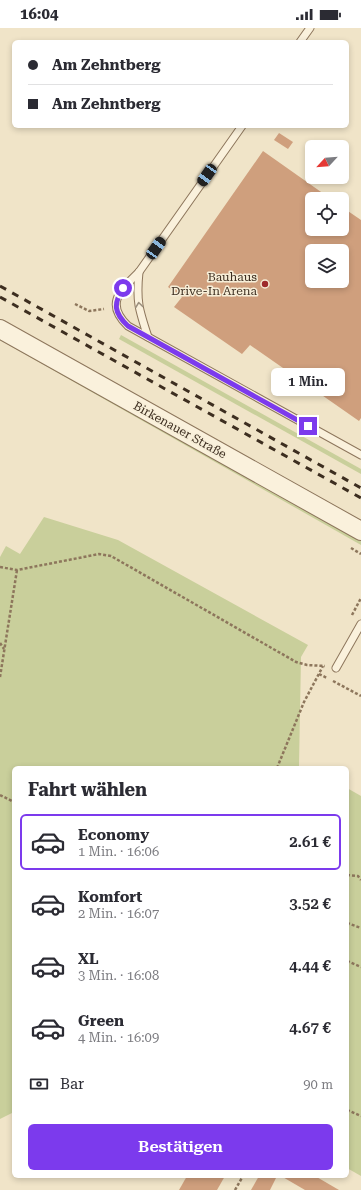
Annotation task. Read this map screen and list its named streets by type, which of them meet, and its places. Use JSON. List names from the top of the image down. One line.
{"streets":{"street":["Birkenauer Straße"]},"places":["Bauhaus Drive-In Arena"],"north":"bottom left","page":{"status":"16:04","banner":["Am Zehntberg","Am Zehntberg"],"bubble":"1 Min.","heading":"Fahrt wählen","list":[{"name":"Economy","note":"1 Min. · 16:06","value":"2.61 €"},{"name":"Komfort","note":"2 Min. · 16:07","value":"3.52 €"},{"name":"XL","note":"3 Min. · 16:08","value":"4.44 €"},{"name":"Green","note":"4 Min. · 16:09","value":"4.67 €"}],"pay":["Bar","90 m"],"buttons":"Bestätigen"}}
